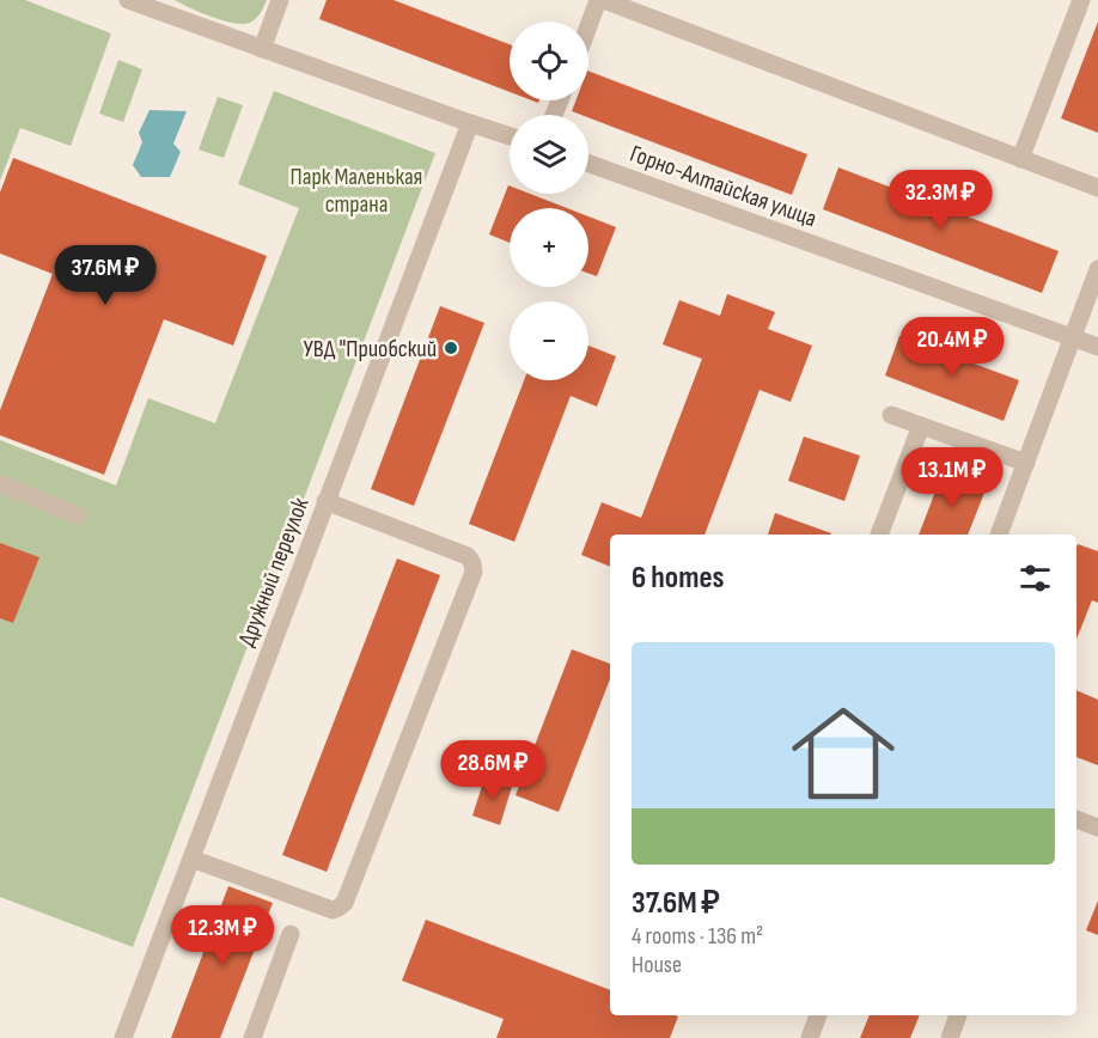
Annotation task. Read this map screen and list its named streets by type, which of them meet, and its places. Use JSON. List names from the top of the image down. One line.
{"streets":{"street":["Горно-Алтайская улица","Дружный переулок"]},"parks":["Парк Маленькая страна"],"places":["УВД \"Приобский"],"page":{"map_buttons":["+","−"],"price":["32.3M ₽","37.6M ₽","20.4M ₽","13.1M ₽","28.6M ₽","12.3M ₽"],"heading":"6 homes","list":[{"name":"37.6M ₽","note":"4 rooms · 136 m² · House"}]}}
